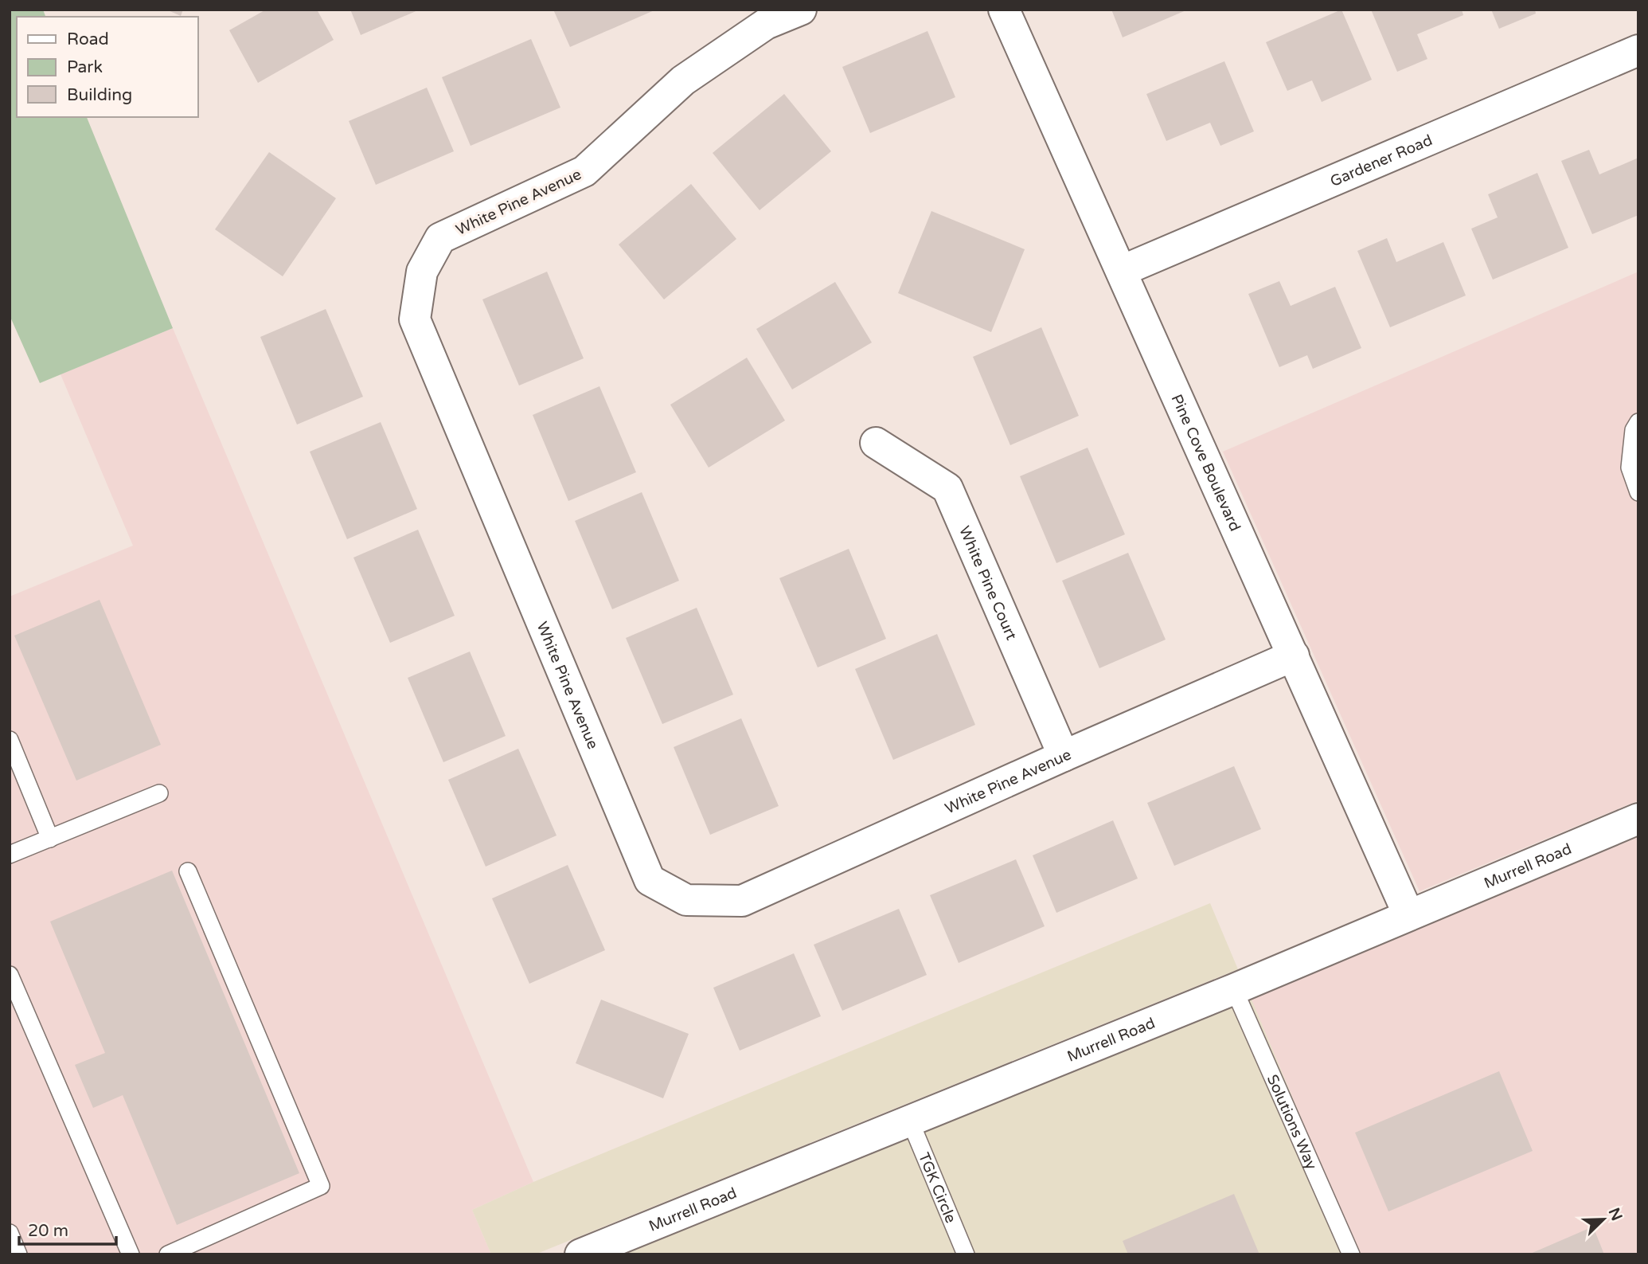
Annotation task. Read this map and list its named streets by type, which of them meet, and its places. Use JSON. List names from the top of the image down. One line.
{"streets":{"street":["Gardener Road","White Pine Avenue","Pine Cove Boulevard","White Pine Court","Murrell Road"],"lane":["Solutions Way","TGK Circle"]},"crossings":[["Gardener Road","Pine Cove Boulevard"],["White Pine Avenue","Pine Cove Boulevard"],["White Pine Avenue","White Pine Court"],["Pine Cove Boulevard","Murrell Road"],["Murrell Road","Solutions Way"],["Murrell Road","TGK Circle"]],"legend":["Road","Park","Building"],"scale_bar":"20 m","north":"top right"}
